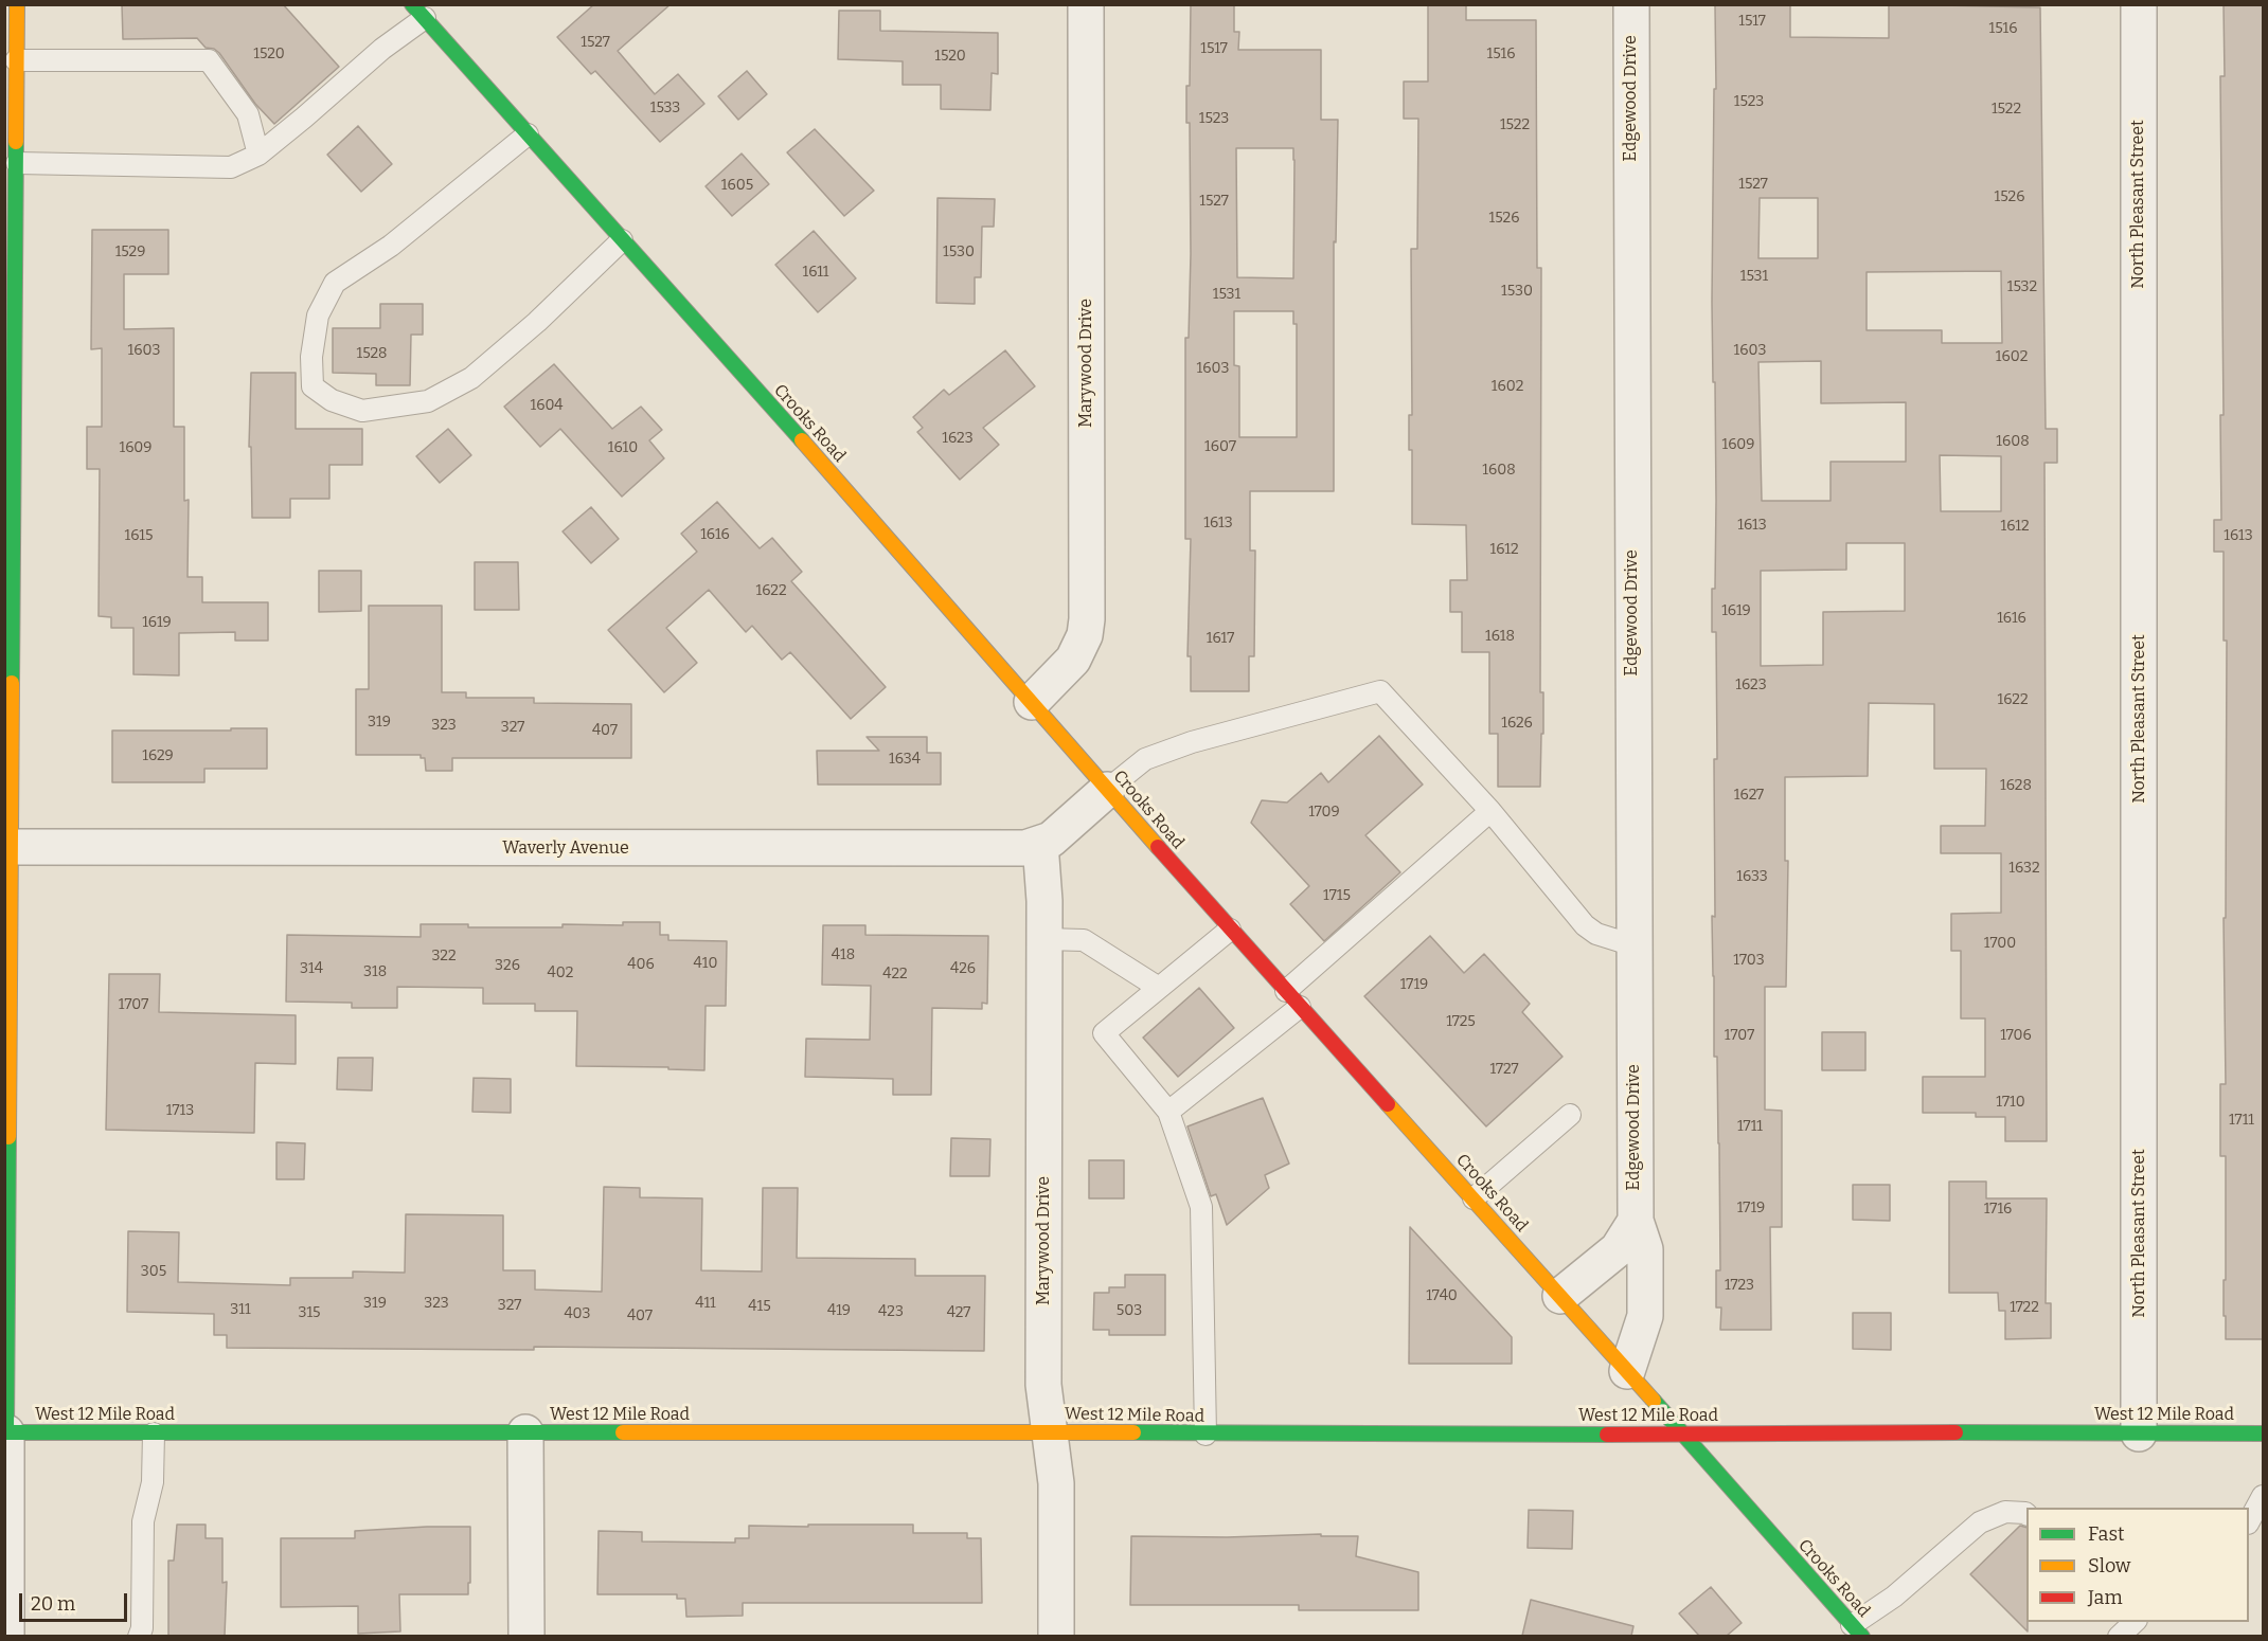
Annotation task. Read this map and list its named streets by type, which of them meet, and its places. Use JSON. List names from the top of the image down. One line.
{"streets":{"main road":["Crooks Road","West 12 Mile Road"],"street":["Edgewood Drive","North Pleasant Street","Marywood Drive","Waverly Avenue"]},"crossings":[["Edgewood Drive","Crooks Road"],["North Pleasant Street","West 12 Mile Road"],["Marywood Drive","Crooks Road"],["Marywood Drive","Waverly Avenue"],["Marywood Drive","West 12 Mile Road"],["Crooks Road","Waverly Avenue"],["Crooks Road","West 12 Mile Road"]],"house_numbers":["1517","1516","1527","1517","1520","1516","1520","1523","1533","1522","1523","1522","1527","1605","1526","1527","1526","1529","1530","1611","1531","1532","1530","1531","1603","1603","1528","1602","1603","1602","1604","1623","1608","1609","1607","1609","1610","1608","1613","1613","1612","1616","1615","1613","1612","1622","1619","1616","1619","1618","1617","1623","1622","319","1626","323","327","407","1629","1634","1628","1627","1709","1632","1633","1715","1700","418","322","1703","410","406","326","314","426","318","402","422","1719","1707","1725","1707","1706","1727","1710","1713","1711","1711","1719","1716","305","1723","1740","319","323","411","327","415","1722","311","419","503","423","315","427","403","407"],"legend":["Fast","Slow","Jam"],"scale_bar":"20 m"}
